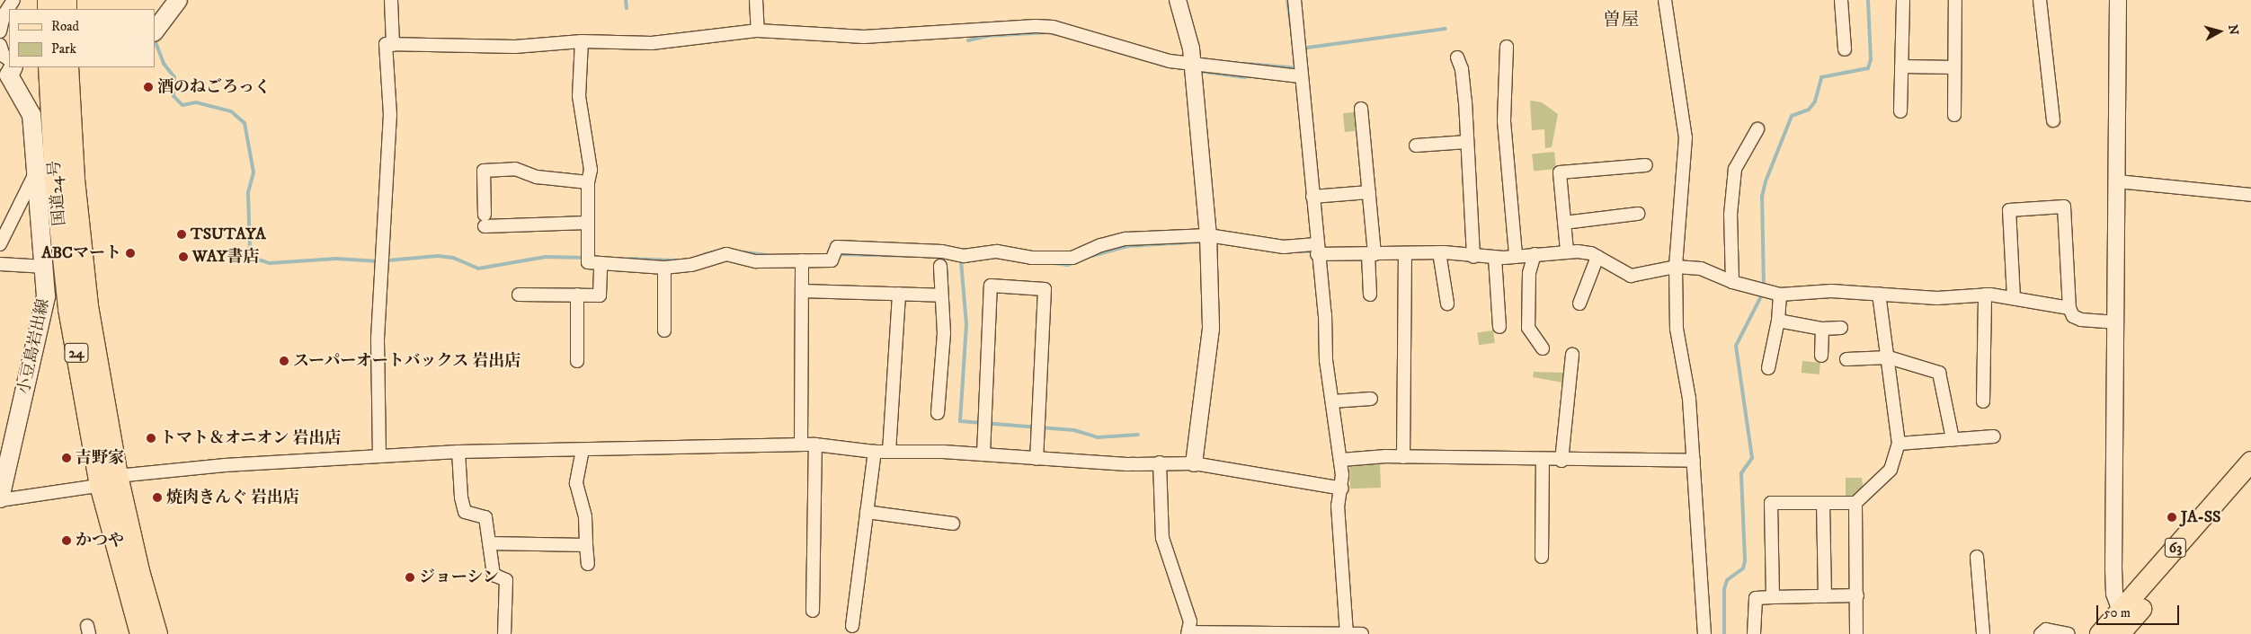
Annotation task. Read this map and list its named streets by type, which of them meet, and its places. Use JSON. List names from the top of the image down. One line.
{"streets":{"highway":["国道24号","24"],"main road":["小豆島岩出線","63"]},"districts":["曽屋"],"places":["酒のねごろっく","TSUTAYA","ABCマート","WAY書店","スーパーオートバックス 岩出店","トマト＆オニオン 岩出店","吉野家","焼肉きんぐ 岩出店","JA-SS","かつや","ジョーシン"],"legend":["Road","Park"],"scale_bar":"50 m","north":"right"}
